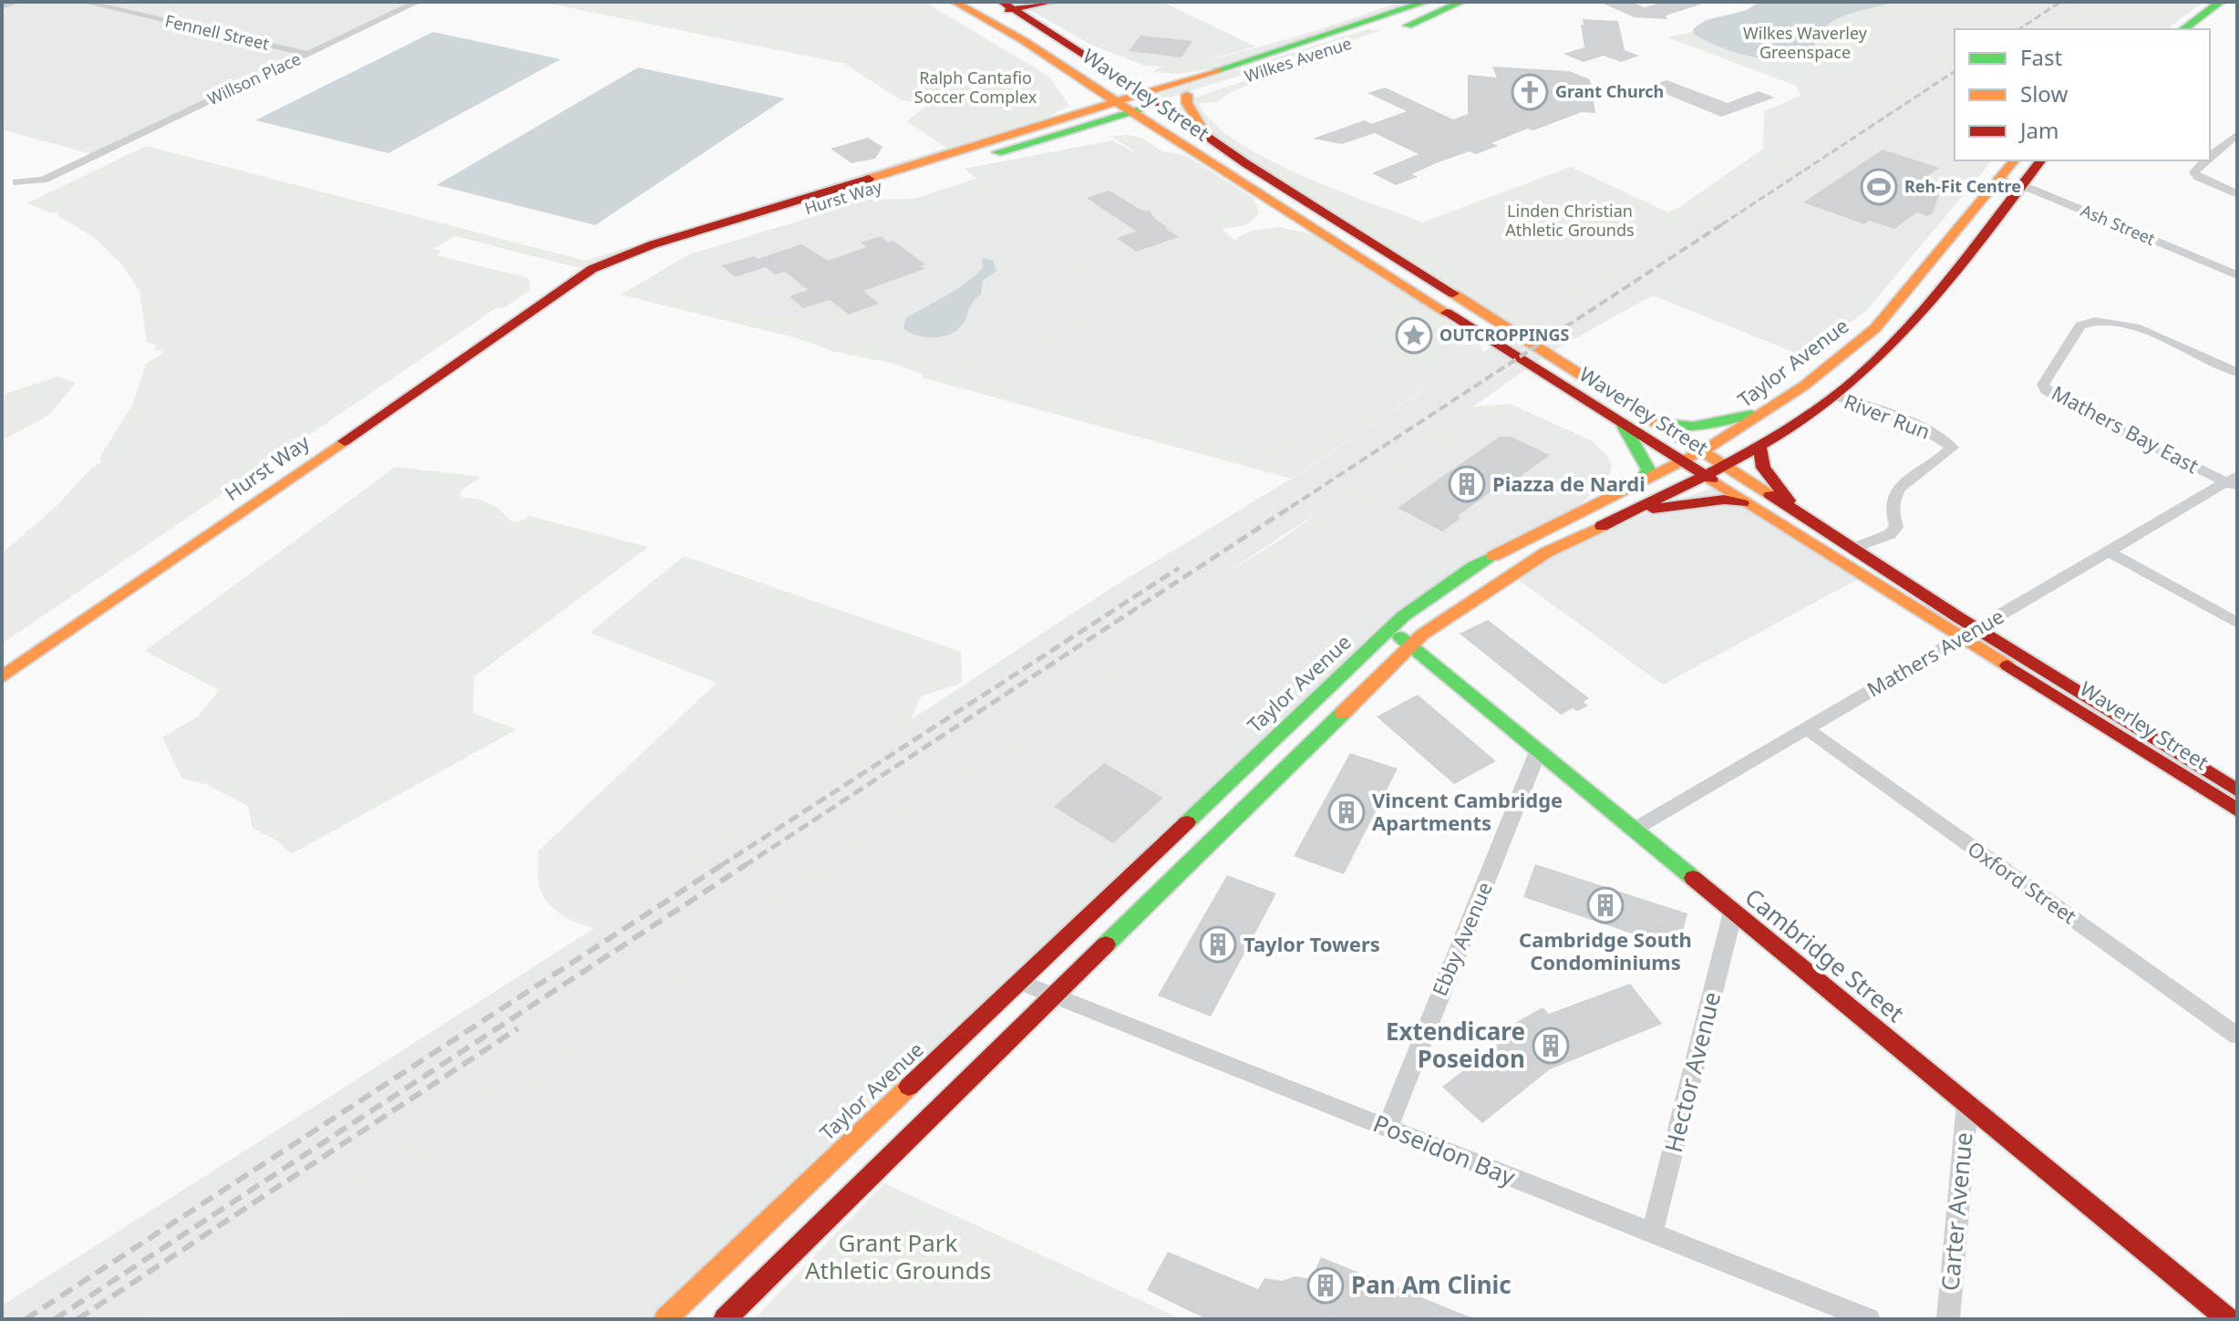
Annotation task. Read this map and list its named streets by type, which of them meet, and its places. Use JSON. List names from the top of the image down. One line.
{"streets":{"main road":["Wilkes Avenue","Waverley Street","Hurst Way","Taylor Avenue","Cambridge Street"],"street":["Fennell Street","Willson Place","Ash Street","River Run","Mathers Bay East","Mathers Avenue","Oxford Street","Ebby Avenue","Hector Avenue","Poseidon Bay","Carter Avenue"]},"crossings":[["Fennell Street","Willson Place"],["Wilkes Avenue","Waverley Street"],["Wilkes Avenue","Hurst Way"],["Waverley Street","Hurst Way"],["Waverley Street","Taylor Avenue"],["Waverley Street","River Run"],["Waverley Street","Mathers Avenue"],["Ash Street","Taylor Avenue"],["Taylor Avenue","Cambridge Street"],["Taylor Avenue","Poseidon Bay"],["Mathers Bay East","Mathers Avenue"],["Mathers Avenue","Oxford Street"],["Mathers Avenue","Cambridge Street"],["Ebby Avenue","Cambridge Street"],["Ebby Avenue","Poseidon Bay"],["Cambridge Street","Hector Avenue"],["Cambridge Street","Carter Avenue"],["Hector Avenue","Poseidon Bay"]],"parks":["Wilkes Waverley Greenspace","Ralph Cantafio Soccer Complex","Linden Christian Athletic Grounds","Grant Park Athletic Grounds"],"places":{"church":["Grant Church"],"sports":["Reh-Fit Centre"],"place":["OUTCROPPINGS"],"building":["Piazza de Nardi","Vincent Cambridge Apartments","Cambridge South Condominiums","Taylor Towers","Extendicare Poseidon","Pan Am Clinic"]},"legend":["Fast","Slow","Jam"]}
